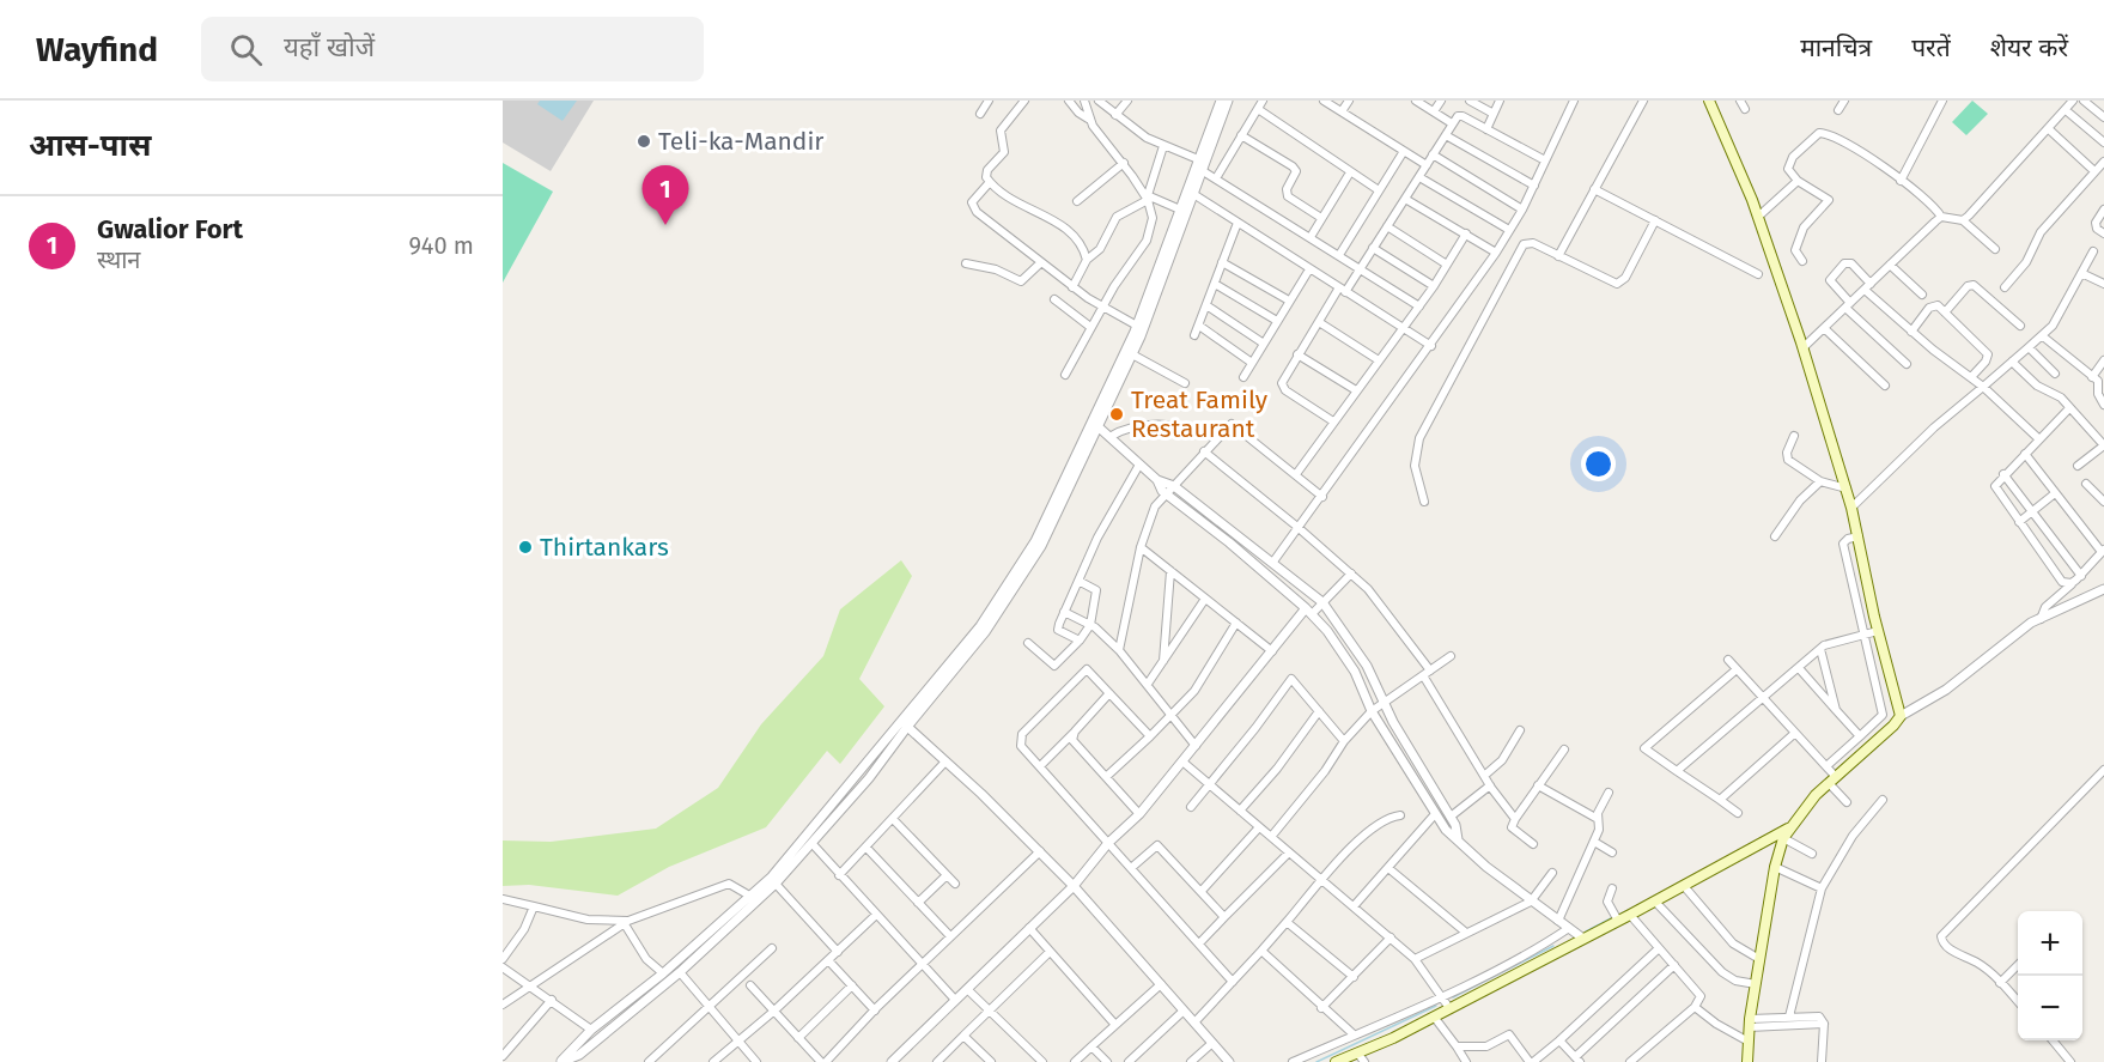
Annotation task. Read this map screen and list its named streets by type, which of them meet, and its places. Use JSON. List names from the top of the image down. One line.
{"places":["Teli-ka-Mandir","Treat Family Restaurant","Thirtankars"],"page":{"header":"Wayfind","search":"यहाँ खोजें","nav":["मानचित्र","परतें","शेयर करें"],"heading":"आस-पास","pins":"1","list":[{"mark":"1","name":"Gwalior Fort","note":"स्थान","value":"940 m"}],"map_buttons":["+","−"]}}
